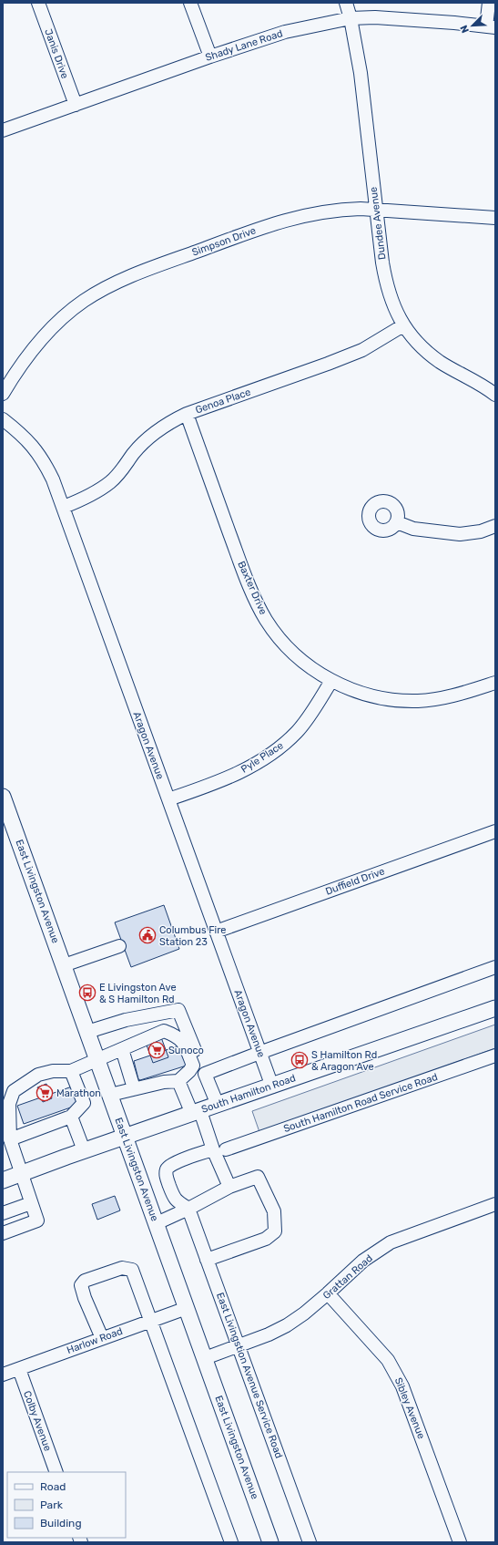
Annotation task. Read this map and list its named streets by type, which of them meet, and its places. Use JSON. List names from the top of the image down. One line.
{"streets":{"main road":["East Livingston Avenue","South Hamilton Road"],"street":["Shady Lane Road","Janis Drive","Dundee Avenue","Simpson Drive","Genoa Place","Baxter Drive","Aragon Avenue","Pyle Place","Duffield Drive","South Hamilton Road Service Road","Grattan Road","Harlow Road","East Livingstion Avenue Service Road","Sibley Avenue","Colby Avenue"]},"crossings":[["Shady Lane Road","Janis Drive"],["Shady Lane Road","Dundee Avenue"],["Dundee Avenue","Simpson Drive"],["Dundee Avenue","Genoa Place"],["Genoa Place","Baxter Drive"],["Genoa Place","Aragon Avenue"],["Baxter Drive","Pyle Place"],["Aragon Avenue","Pyle Place"],["Aragon Avenue","Duffield Drive"],["Aragon Avenue","South Hamilton Road"],["East Livingston Avenue","South Hamilton Road"],["East Livingston Avenue","Grattan Road"],["East Livingston Avenue","Harlow Road"],["Grattan Road","East Livingstion Avenue Service Road"],["Grattan Road","Sibley Avenue"],["Harlow Road","Colby Avenue"]],"places":{"public building":["Columbus Fire Station 23"],"bus stop":["E Livingston Ave & S Hamilton Rd","S Hamilton Rd & Aragon Ave"],"supermarket":["Sunoco","Marathon"]},"legend":["Road","Park","Building"],"north":"bottom left"}
